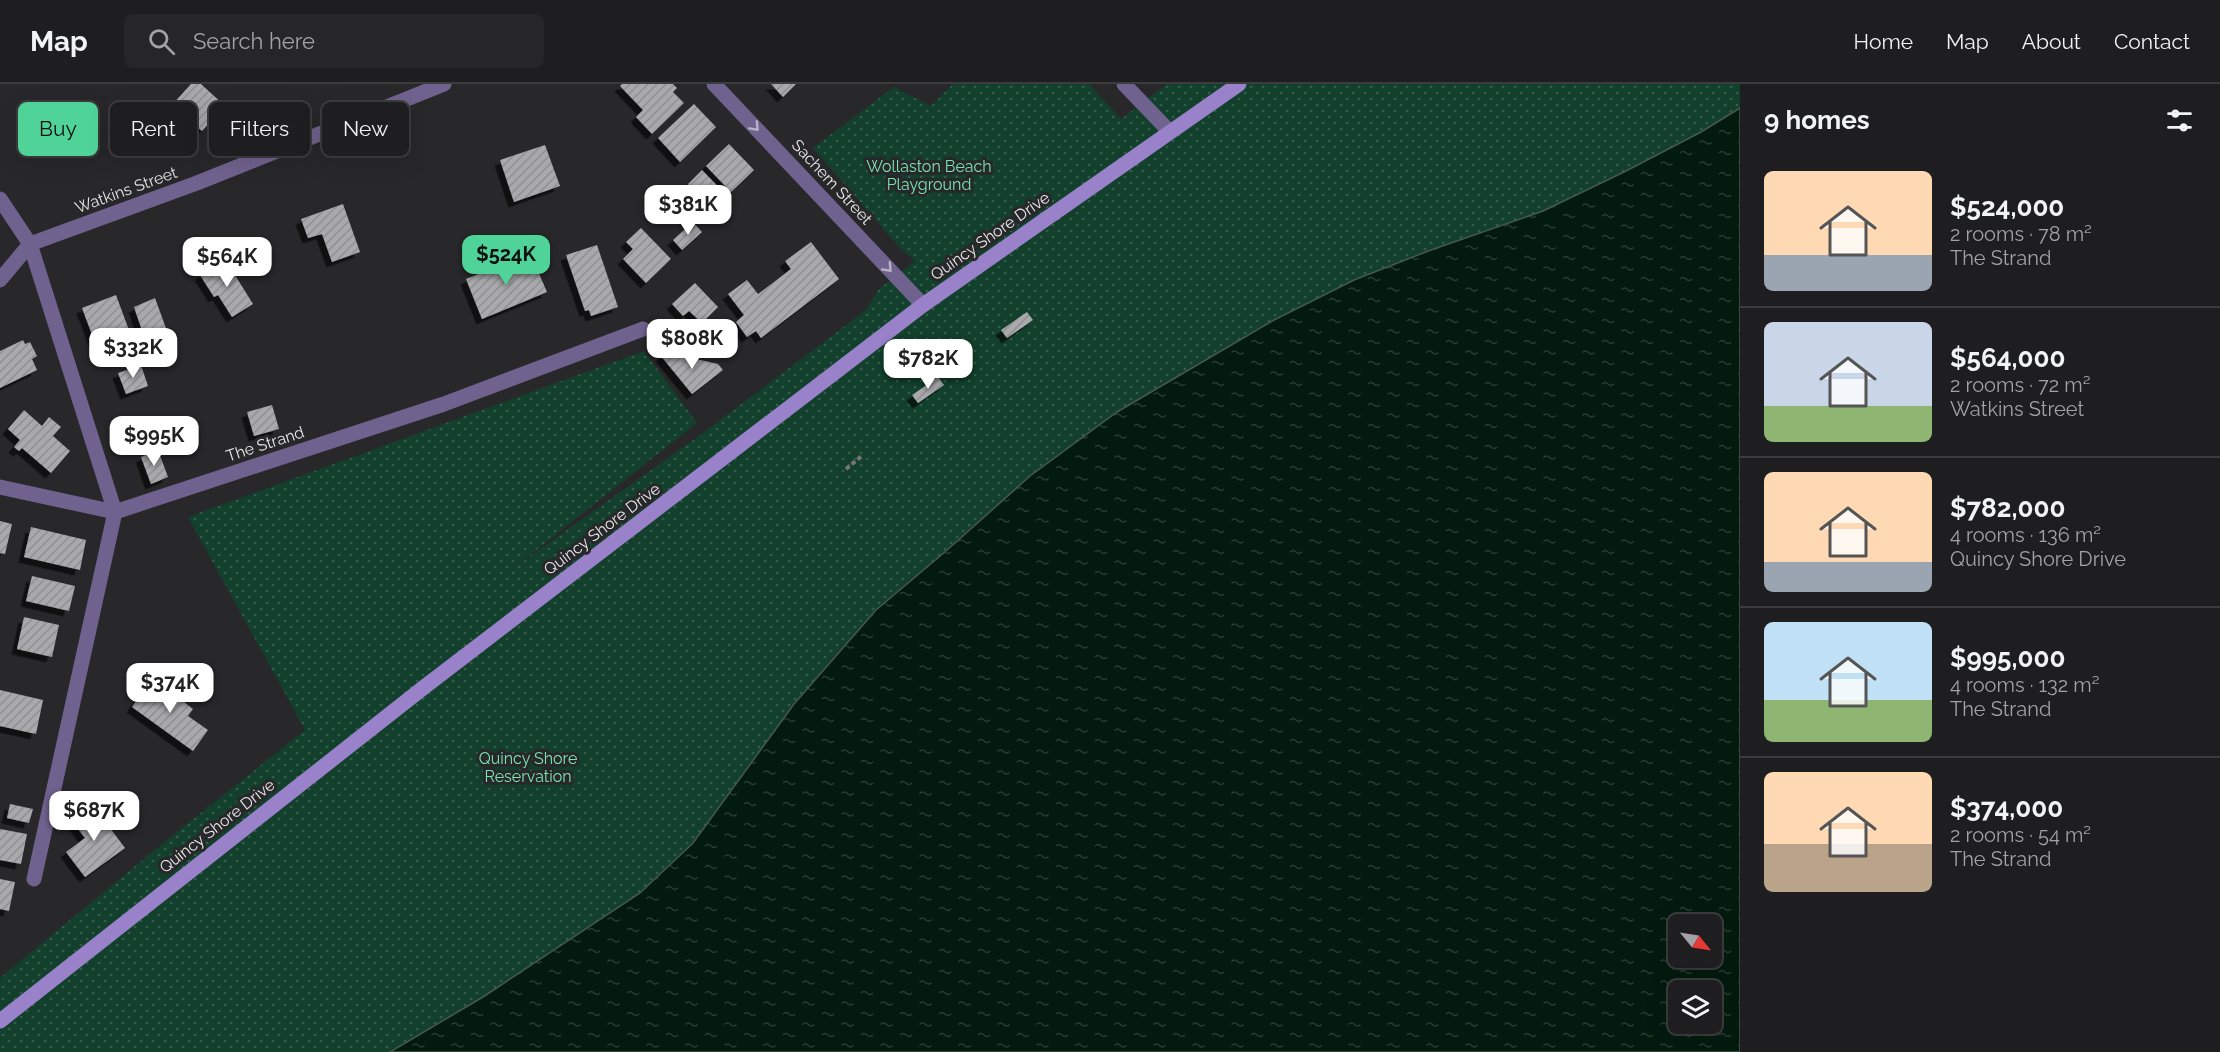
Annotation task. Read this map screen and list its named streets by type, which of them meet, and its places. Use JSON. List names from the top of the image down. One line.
{"streets":{"main road":["Quincy Shore Drive"],"street":["Sachem Street","Watkins Street","The Strand"]},"crossings":[["Sachem Street","Quincy Shore Drive"]],"one_way":["Sachem Street"],"parks":["Wollaston Beach Playground","Quincy Shore Reservation"],"north":"bottom right","page":{"header":"Map","search":"Search here","nav":["Home","Map","About","Contact"],"heading":"9 homes","chip":["Buy","Rent","Filters","New"],"list":[{"name":"$524,000","note":"2 rooms · 78 m² · The Strand"},{"name":"$564,000","note":"2 rooms · 72 m² · Watkins Street"},{"name":"$782,000","note":"4 rooms · 136 m² · Quincy Shore Drive"},{"name":"$995,000","note":"4 rooms · 132 m² · The Strand"},{"name":"$374,000","note":"2 rooms · 54 m² · The Strand"}],"price":["$381K","$524K","$564K","$808K","$332K","$782K","$995K","$374K","$687K"]}}
